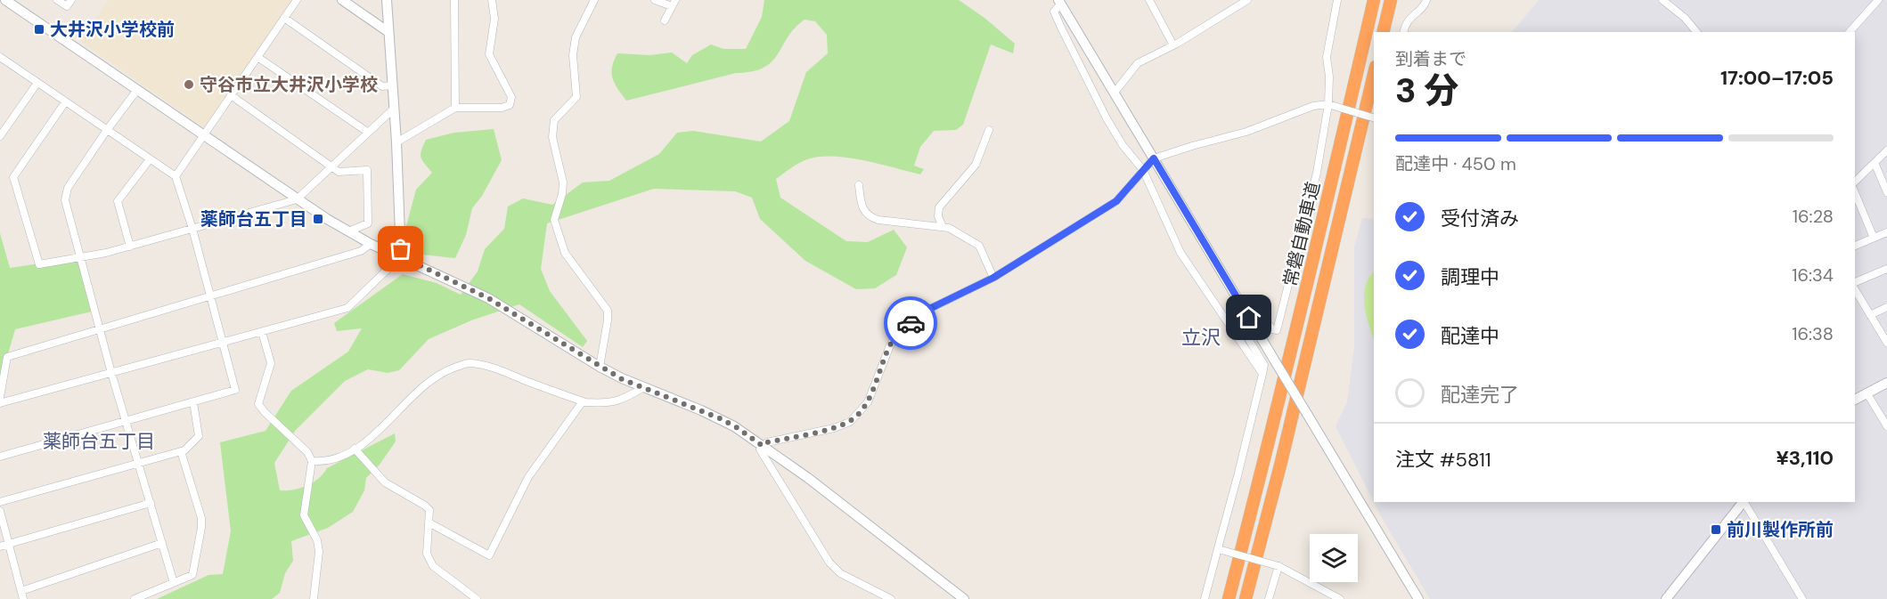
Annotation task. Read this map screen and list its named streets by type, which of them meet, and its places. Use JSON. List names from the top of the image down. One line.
{"streets":{"highway":["常磐自動車道"]},"districts":["立沢","薬師台五丁目"],"places":{"transit":["大井沢小学校前","薬師台五丁目","前川製作所前"],"other":["守谷市立大井沢小学校"]},"page":{"heading":["3 分","到着まで","17:00–17:05"],"panel":["注文 #5811","¥3,110"],"bar":"配達中 · 450 m","list":[["受付済み","16:28"],["調理中","16:34"],["配達中","16:38"],"配達完了"]}}
